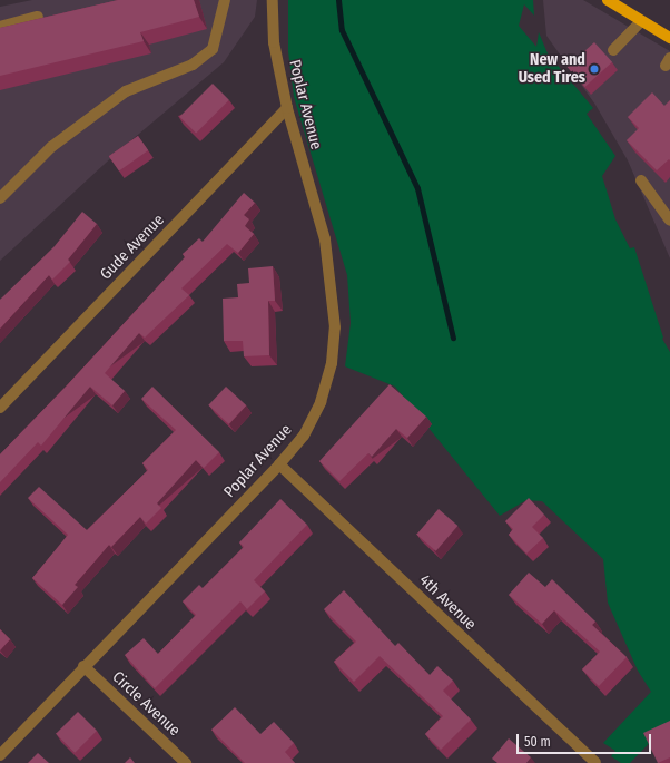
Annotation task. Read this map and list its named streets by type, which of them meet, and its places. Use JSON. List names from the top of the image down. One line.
{"streets":{"street":["Poplar Avenue","Gude Avenue","4th Avenue","Circle Avenue"]},"crossings":[["Poplar Avenue","Gude Avenue"],["Poplar Avenue","4th Avenue"],["Poplar Avenue","Circle Avenue"]],"places":["New and Used Tires"],"scale_bar":"50 m"}
